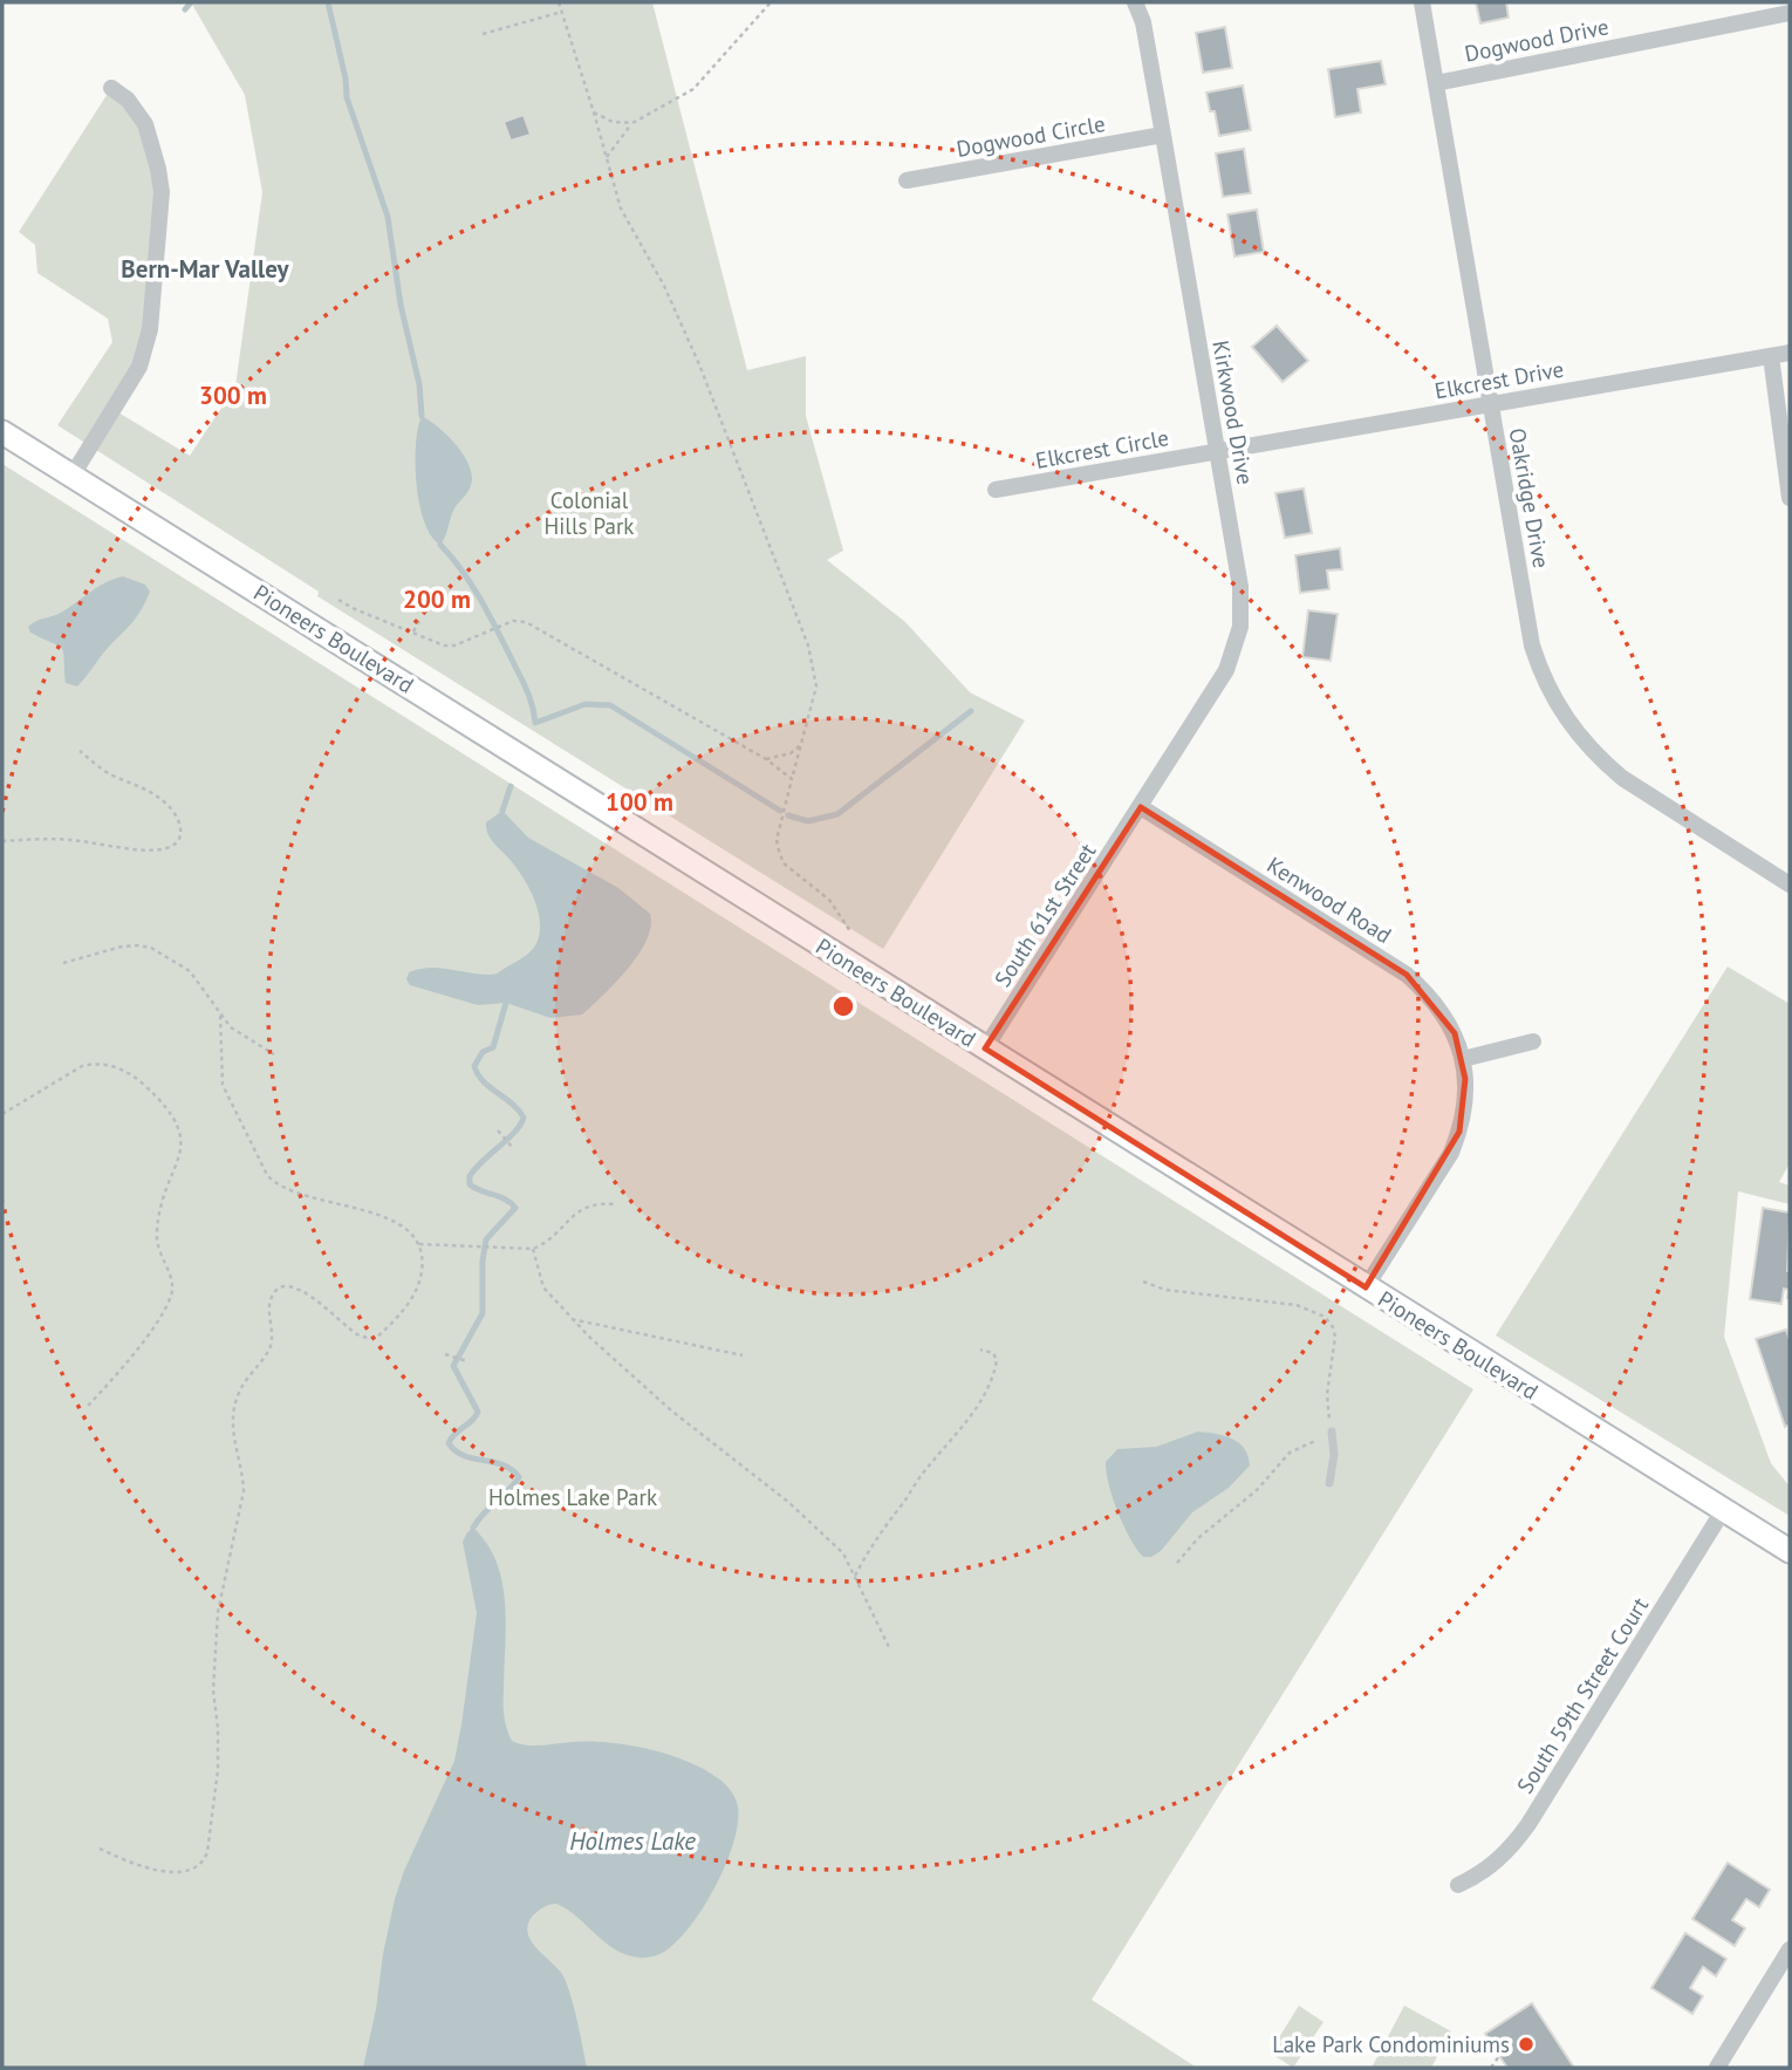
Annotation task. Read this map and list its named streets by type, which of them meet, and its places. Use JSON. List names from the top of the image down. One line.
{"streets":{"main road":["Pioneers Boulevard"],"street":["Dogwood Drive","Dogwood Circle","Elkcrest Drive","Kirkwood Drive","Elkcrest Circle","Oakridge Drive","Kenwood Road","South 61st Street","South 59th Street Court"]},"crossings":[["Dogwood Drive","Oakridge Drive"],["Dogwood Circle","Kirkwood Drive"],["Elkcrest Drive","Kirkwood Drive"],["Elkcrest Drive","Elkcrest Circle"],["Elkcrest Drive","Oakridge Drive"],["Kirkwood Drive","Elkcrest Circle"],["Kirkwood Drive","Kenwood Road"],["Kirkwood Drive","South 61st Street"],["Pioneers Boulevard","Kenwood Road"],["Pioneers Boulevard","South 61st Street"],["Pioneers Boulevard","South 59th Street Court"],["Kenwood Road","South 61st Street"]],"districts":["Bern-Mar Valley"],"water":["Holmes Lake"],"parks":["Colonial Hills Park","Holmes Lake Park"],"places":["Lake Park Condominiums"],"rings":["300 m","200 m","100 m"]}
